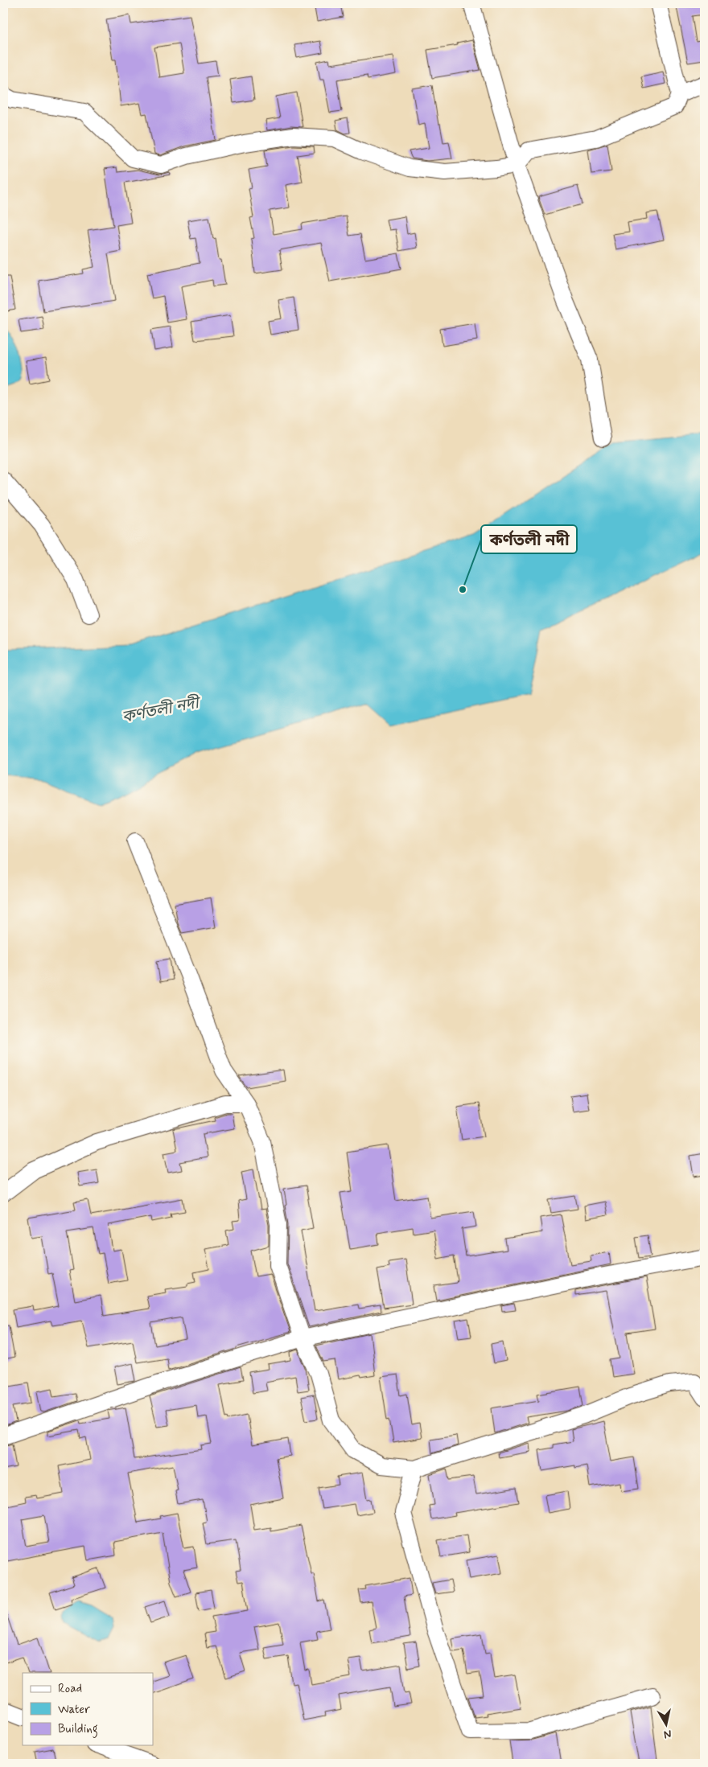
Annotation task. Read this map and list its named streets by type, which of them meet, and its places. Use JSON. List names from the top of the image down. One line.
{"water":["কর্ণতলী নদী"],"places":["কর্ণতলী নদী"],"legend":["Road","Water","Building"],"north":"bottom"}
